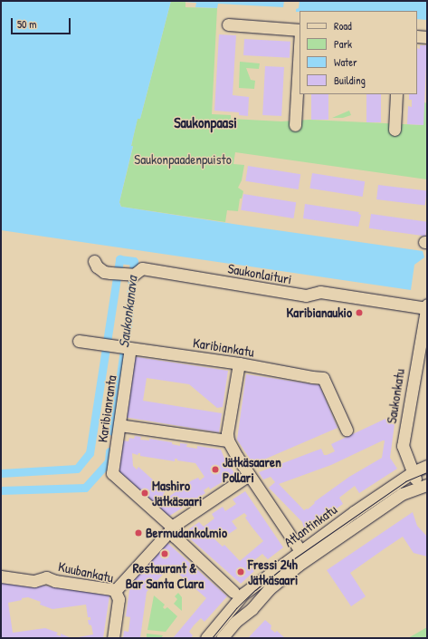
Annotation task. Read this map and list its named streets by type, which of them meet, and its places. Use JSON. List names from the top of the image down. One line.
{"streets":{"street":["Saukonlaituri","Karibiankatu","Saukonkatu","Karibianranta","Atlantinkatu","Kuubankatu"]},"crossings":[["Saukonlaituri","Saukonkatu"],["Karibiankatu","Karibianranta"],["Saukonkatu","Atlantinkatu"]],"districts":["Saukonpaasi"],"water":["Saukonkanava"],"parks":["Saukonpaadenpuisto"],"places":["Karibianaukio","Jätkäsaaren Pollari","Mashiro Jätkäsaari","Bermudankolmio","Restaurant & Bar Santa Clara","Fressi 24h Jätkäsaari"],"legend":["Road","Park","Water","Building"],"scale_bar":"50 m"}
